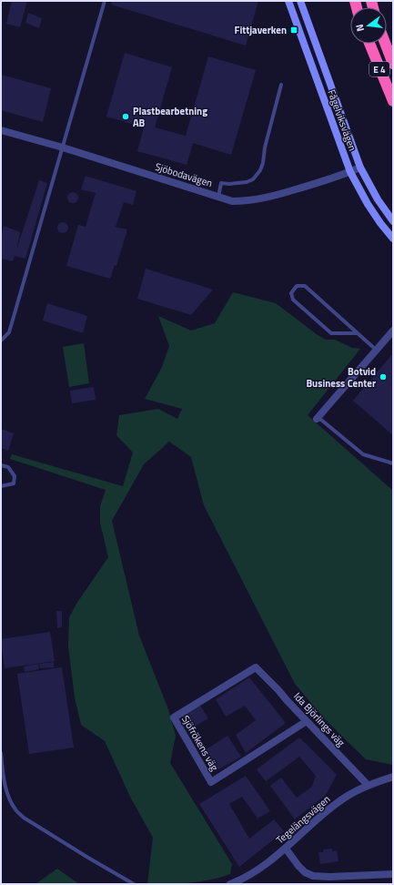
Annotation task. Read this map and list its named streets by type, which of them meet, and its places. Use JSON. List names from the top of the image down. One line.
{"streets":{"highway":["E 4"],"main road":["Fågelviksvägen"],"street":["Sjöbodavägen","Ida Björlings väg","Sjöfrökens väg","Tegelängsvägen"]},"crossings":[["Fågelviksvägen","Sjöbodavägen"],["Ida Björlings väg","Sjöfrökens väg"],["Ida Björlings väg","Tegelängsvägen"]],"places":{"transit":["Fittjaverken"],"other":["Plastbearbetning AB","Botvid Business Center"]},"north":"left"}
